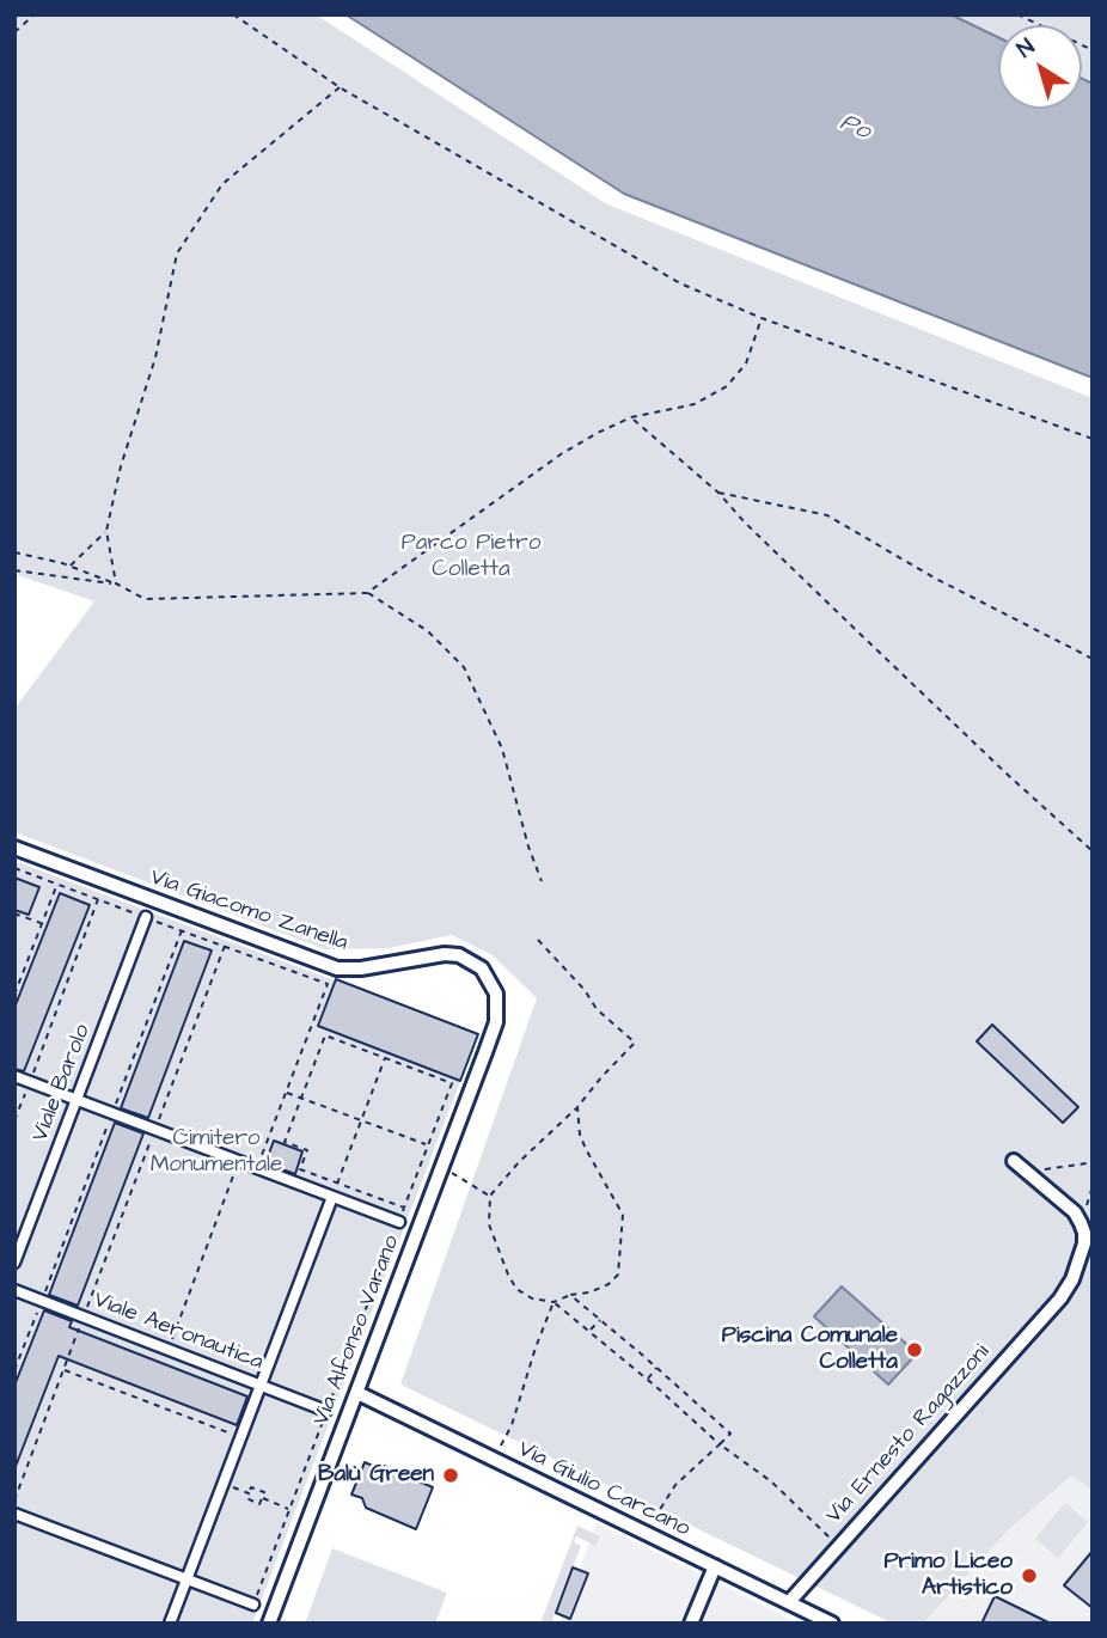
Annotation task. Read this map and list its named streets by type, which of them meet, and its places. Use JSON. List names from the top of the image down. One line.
{"streets":{"street":["Via Giacomo Zanella","Viale Barolo","Via Alfonso Varano","Viale Aeronautica","Via Ernesto Ragazzoni","Via Giulio Carcano"]},"crossings":[["Via Giacomo Zanella","Via Alfonso Varano"],["Via Alfonso Varano","Via Giulio Carcano"],["Via Ernesto Ragazzoni","Via Giulio Carcano"]],"water":["Po"],"parks":["Parco Pietro Colletta","Cimitero Monumentale"],"places":["Piscina Comunale Colletta","Balù Green","Primo Liceo Artistico"],"north":"top left"}
